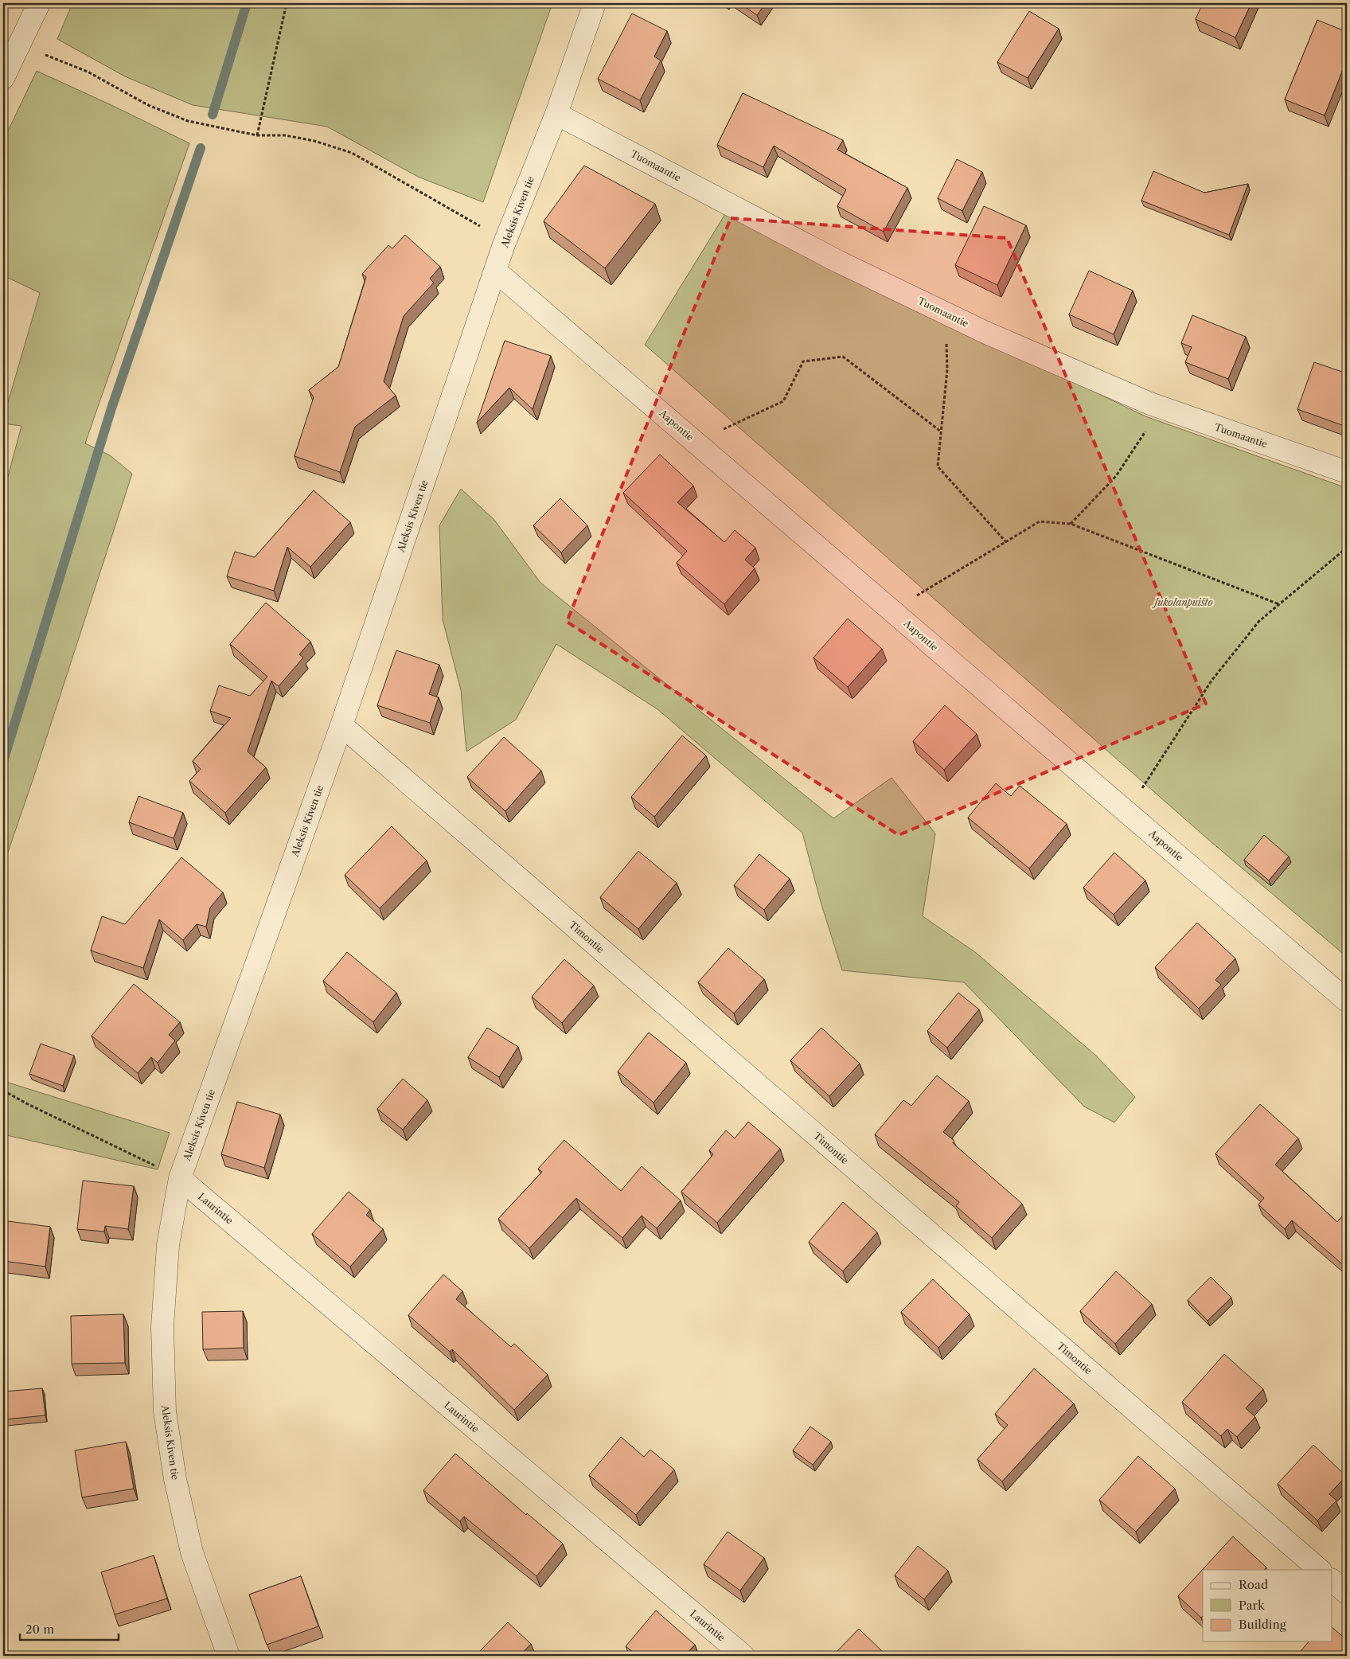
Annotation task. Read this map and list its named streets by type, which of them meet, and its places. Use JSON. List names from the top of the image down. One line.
{"streets":{"street":["Tuomaantie","Aleksis Kiven tie","Aapontie","Timontie","Laurintie"]},"crossings":[["Tuomaantie","Aleksis Kiven tie"],["Aleksis Kiven tie","Aapontie"],["Aleksis Kiven tie","Timontie"],["Aleksis Kiven tie","Laurintie"]],"parks":["Jukolanpuisto"],"legend":["Road","Park","Building"],"scale_bar":"20 m"}
